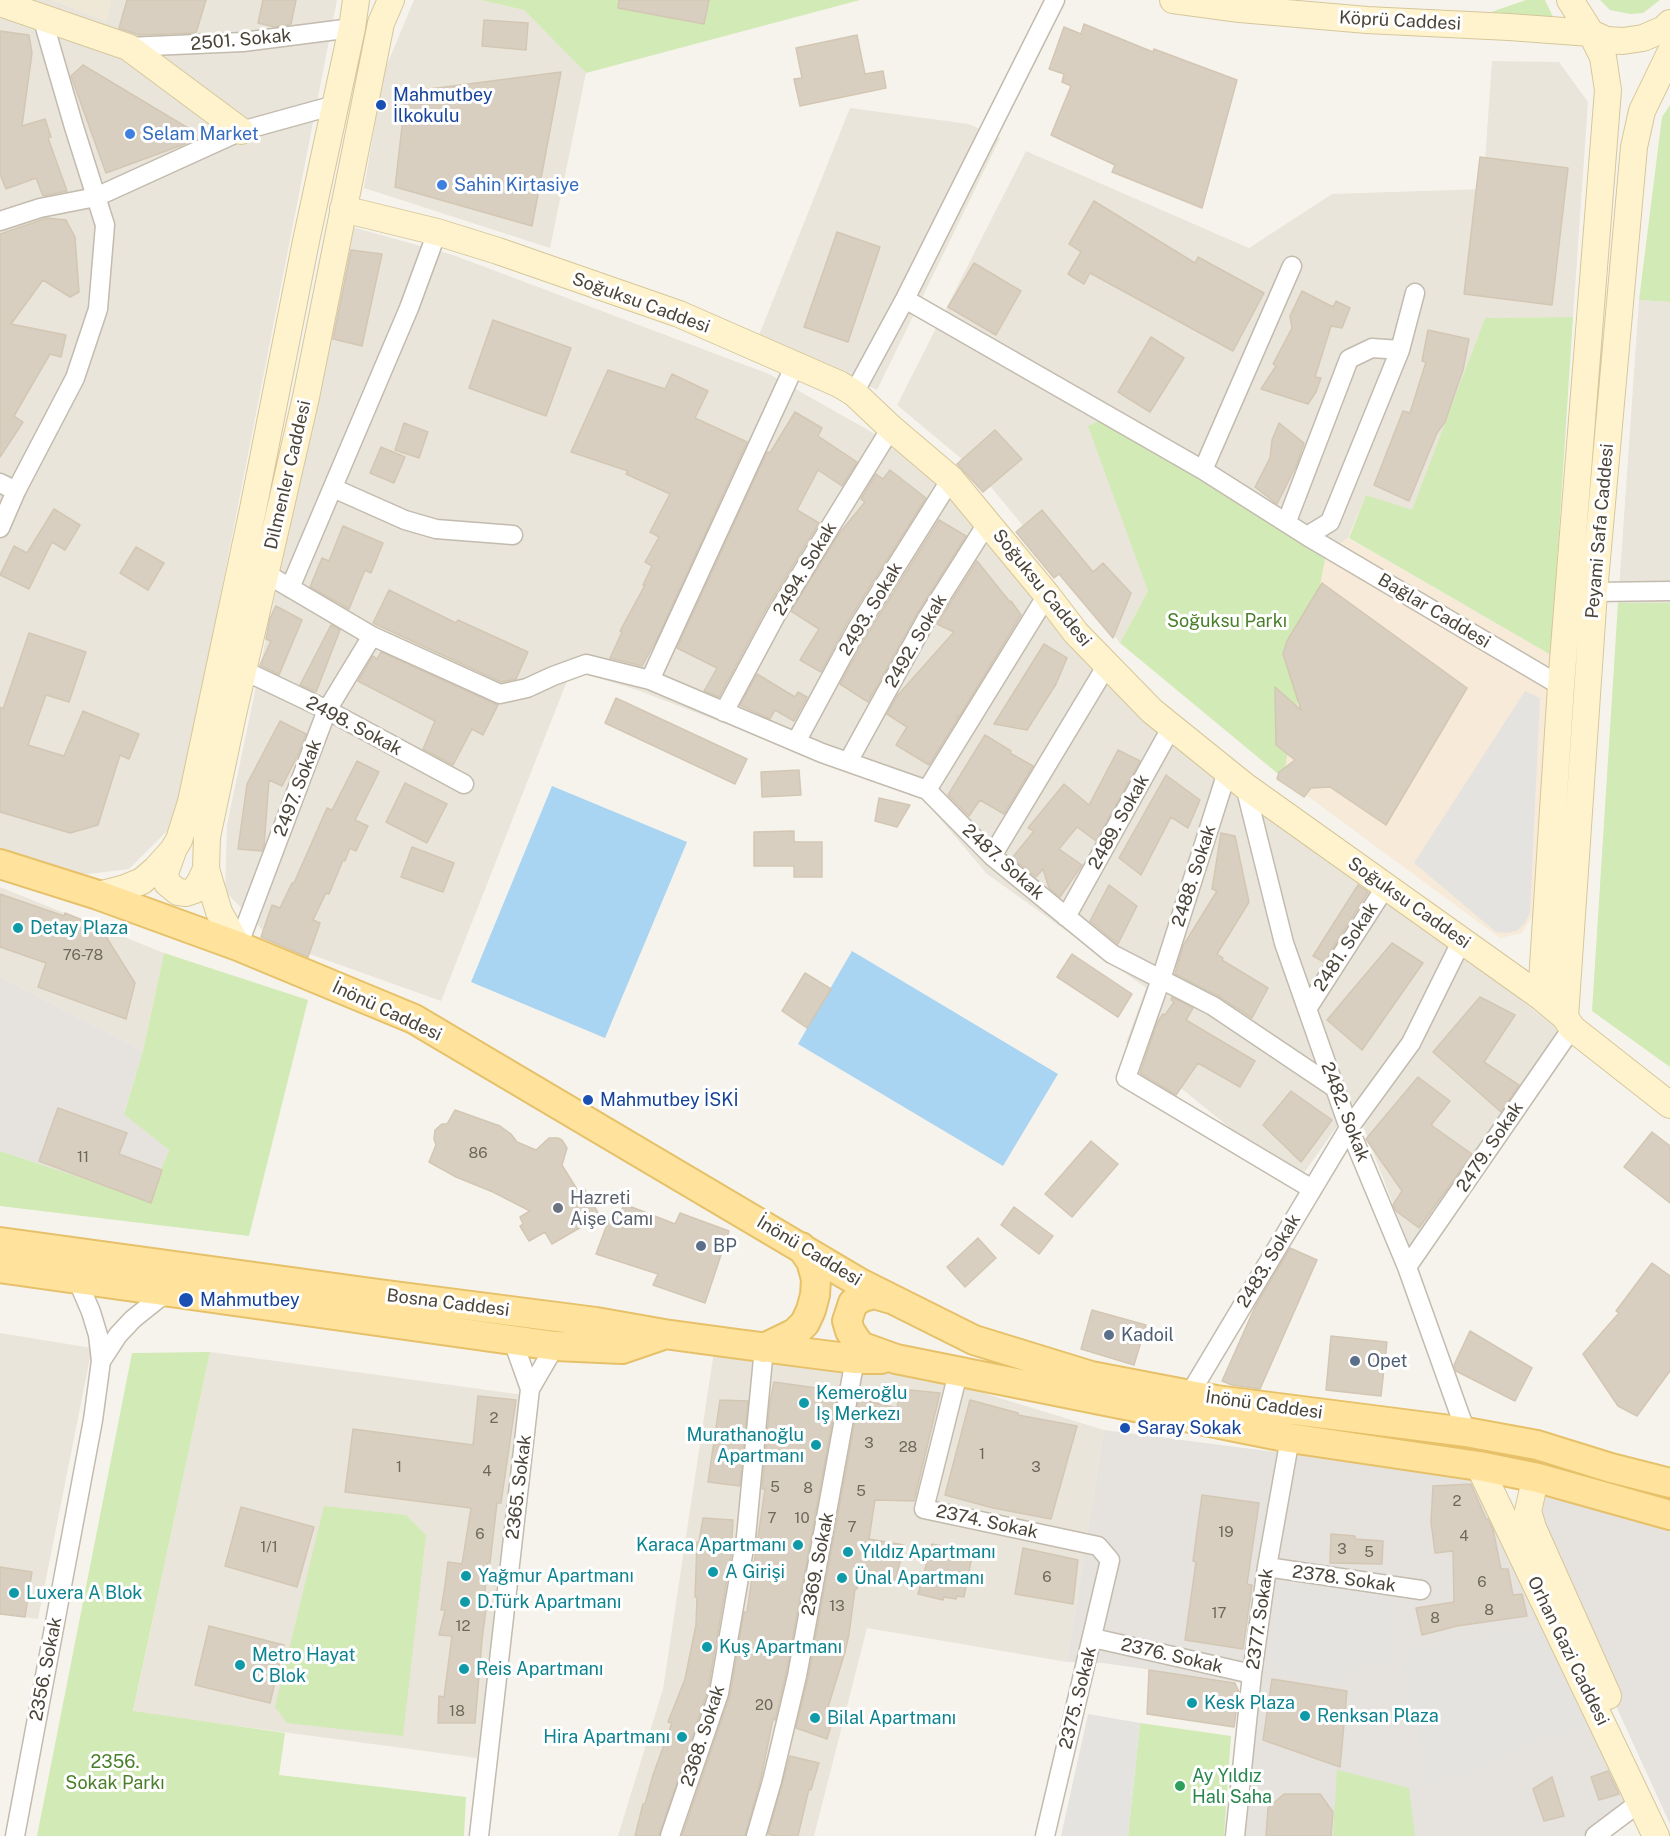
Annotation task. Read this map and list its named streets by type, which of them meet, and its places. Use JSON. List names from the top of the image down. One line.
{"streets":{"main road":["İnönü Caddesi","Bosna Caddesi"],"street":["Köprü Caddesi","2501. Sokak","Soğuksu Caddesi","Dilmenler Caddesi","Peyami Safa Caddesi","2494. Sokak","2493. Sokak","Bağlar Caddesi","2492. Sokak","2498. Sokak","2497. Sokak","2489. Sokak","2487. Sokak","2488. Sokak","2481. Sokak","2482. Sokak","2479. Sokak","2483. Sokak","2365. Sokak","2374. Sokak","2369. Sokak","2378. Sokak","2377. Sokak","Orhan Gazi Caddesi","2376. Sokak","2356. Sokak","2375. Sokak","2368. Sokak"]},"crossings":[["Köprü Caddesi","Peyami Safa Caddesi"],["2501. Sokak","Dilmenler Caddesi"],["Soğuksu Caddesi","Dilmenler Caddesi"],["Soğuksu Caddesi","Peyami Safa Caddesi"],["Soğuksu Caddesi","2494. Sokak"],["Soğuksu Caddesi","2493. Sokak"],["Soğuksu Caddesi","2492. Sokak"],["Soğuksu Caddesi","2489. Sokak"],["Soğuksu Caddesi","2488. Sokak"],["Soğuksu Caddesi","2481. Sokak"],["Soğuksu Caddesi","2482. Sokak"],["Soğuksu Caddesi","2479. Sokak"],["Soğuksu Caddesi","2483. Sokak"],["Dilmenler Caddesi","2498. Sokak"],["Dilmenler Caddesi","2497. Sokak"],["Dilmenler Caddesi","2487. Sokak"],["Dilmenler Caddesi","İnönü Caddesi"],["Peyami Safa Caddesi","Bağlar Caddesi"],["Peyami Safa Caddesi","2479. Sokak"],["2494. Sokak","2487. Sokak"],["2493. Sokak","2487. Sokak"],["2492. Sokak","2487. Sokak"],["2498. Sokak","2497. Sokak"],["2497. Sokak","2487. Sokak"],["2497. Sokak","İnönü Caddesi"],["2489. Sokak","2487. Sokak"],["2487. Sokak","2488. Sokak"],["2487. Sokak","2482. Sokak"],["2488. Sokak","2482. Sokak"],["2488. Sokak","2483. Sokak"],["2481. Sokak","2482. Sokak"],["İnönü Caddesi","2482. Sokak"],["İnönü Caddesi","2483. Sokak"],["İnönü Caddesi","Bosna Caddesi"],["İnönü Caddesi","2374. Sokak"],["İnönü Caddesi","2377. Sokak"],["İnönü Caddesi","Orhan Gazi Caddesi"],["2482. Sokak","2479. Sokak"],["2482. Sokak","2483. Sokak"],["Bosna Caddesi","2369. Sokak"],["Bosna Caddesi","2368. Sokak"],["2374. Sokak","2375. Sokak"],["2378. Sokak","2377. Sokak"],["2377. Sokak","2376. Sokak"],["2376. Sokak","2375. Sokak"]],"parks":["Soğuksu Parkı","2356. Sokak Parkı"],"places":["Mahmutbey İlkokulu","Selam Market","Sahin Kirtasiye","Detay Plaza","Mahmutbey İSKİ","Hazreti Aişe Camı","BP","Mahmutbey","Kadoil","Opet","Kemeroğlu Iş Merkezı","Saray Sokak","Murathanoğlu Apartmanı","Karaca Apartmanı","Yıldız Apartmanı","A Girişi","Yağmur Apartmanı","Ünal Apartmanı","Luxera A Blok","D.Türk Apartmanı","Kuş Apartmanı","Metro Hayat C Blok","Reis Apartmanı","Kesk Plaza","Renksan Plaza","Bilal Apartmanı","Hira Apartmanı","Ay Yıldız Halı Saha"],"house_numbers":["76-78","86","11","2","3","28","1","1","3","4","5","8","5","2","7","10","7","19","6","4","1/1","3","5","6","6","13","8","17","8","12","20","18"]}
